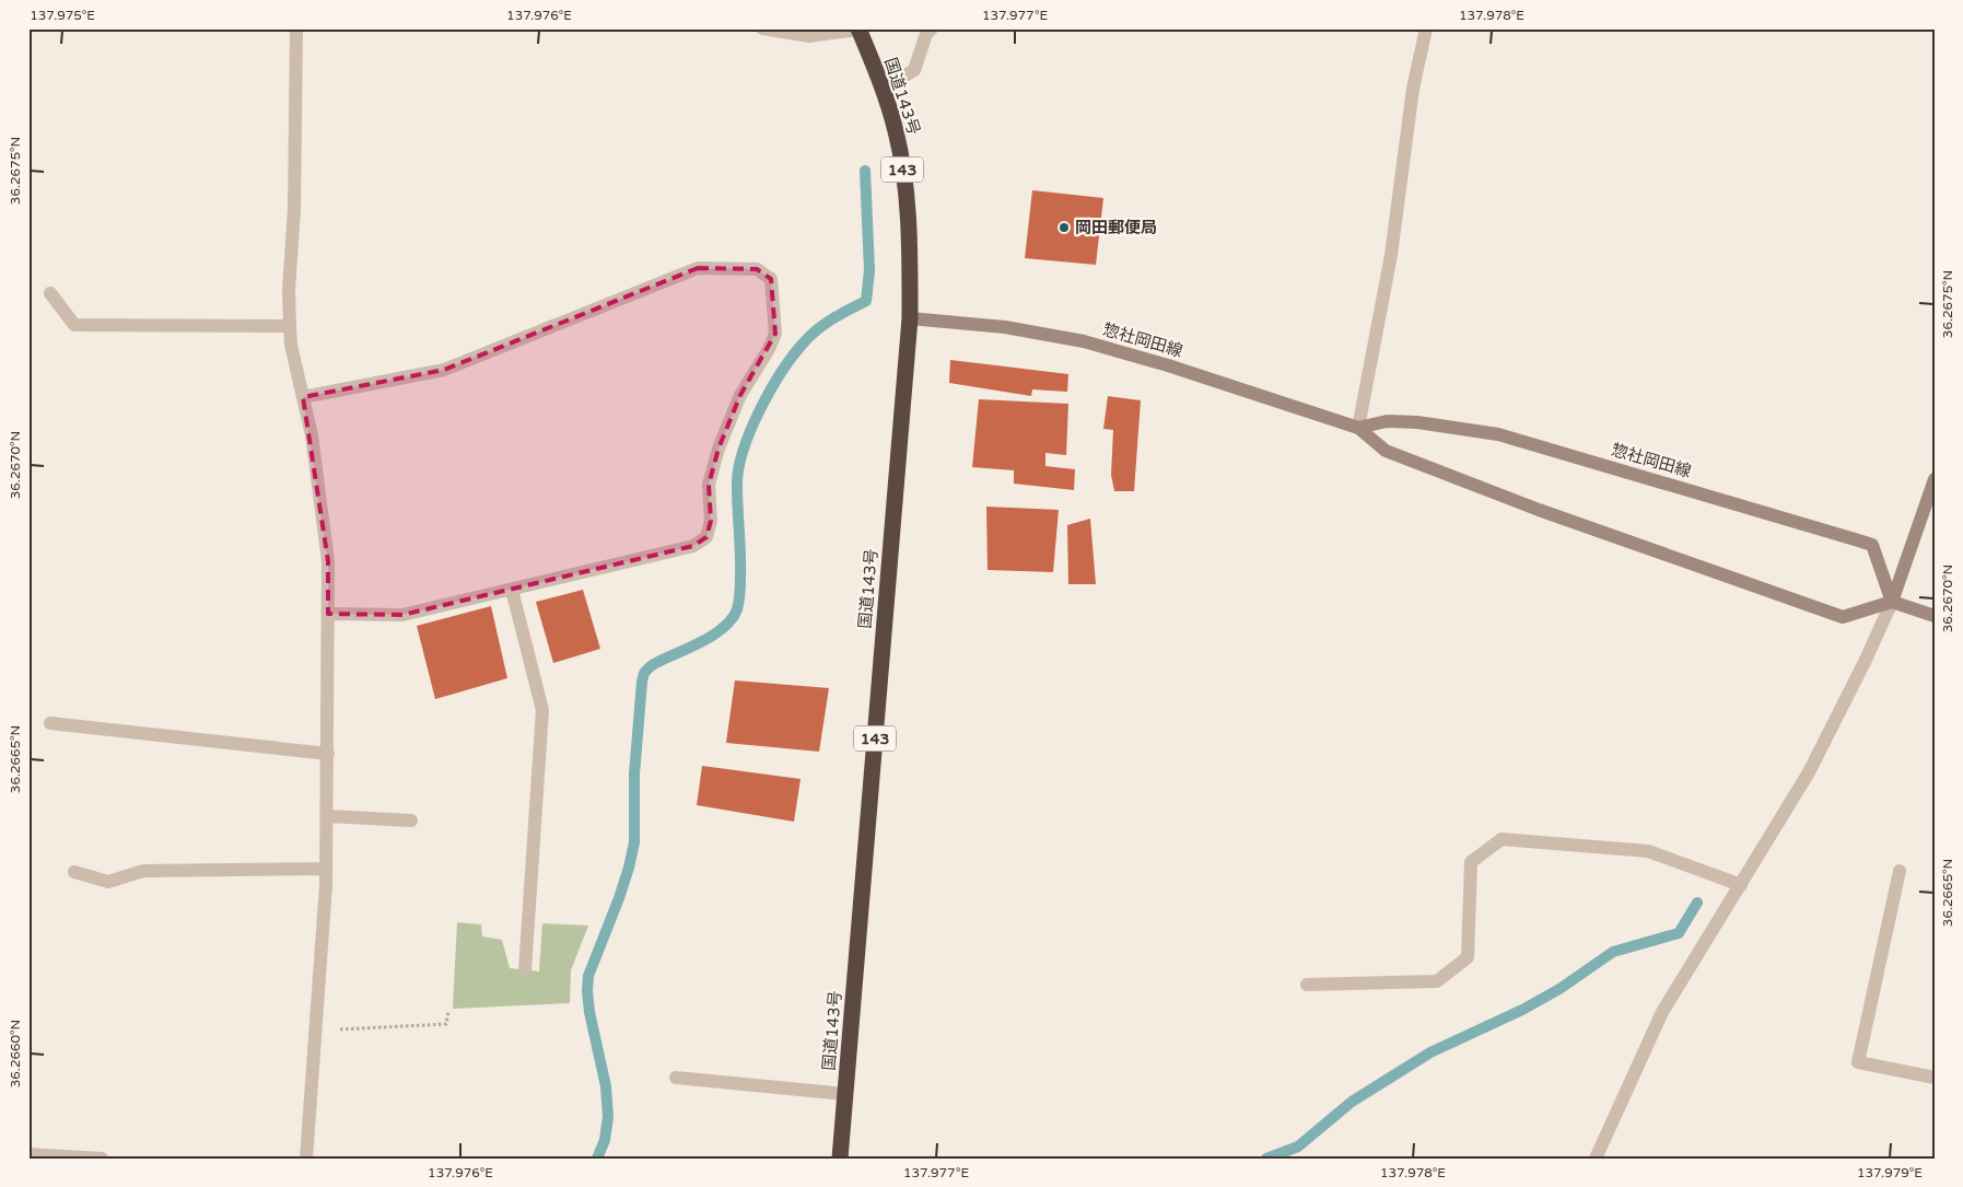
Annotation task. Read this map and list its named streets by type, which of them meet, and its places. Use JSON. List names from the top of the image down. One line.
{"streets":{"highway":["国道143号","143"],"main road":["惣社岡田線"]},"crossings":[["国道143号","惣社岡田線"]],"places":["岡田郵便局"],"coordinates":["137.975°E","137.976°E","137.977°E","137.978°E","36.2675°N","36.2670°N","36.2665°N","36.2660°N","137.979°E"]}
